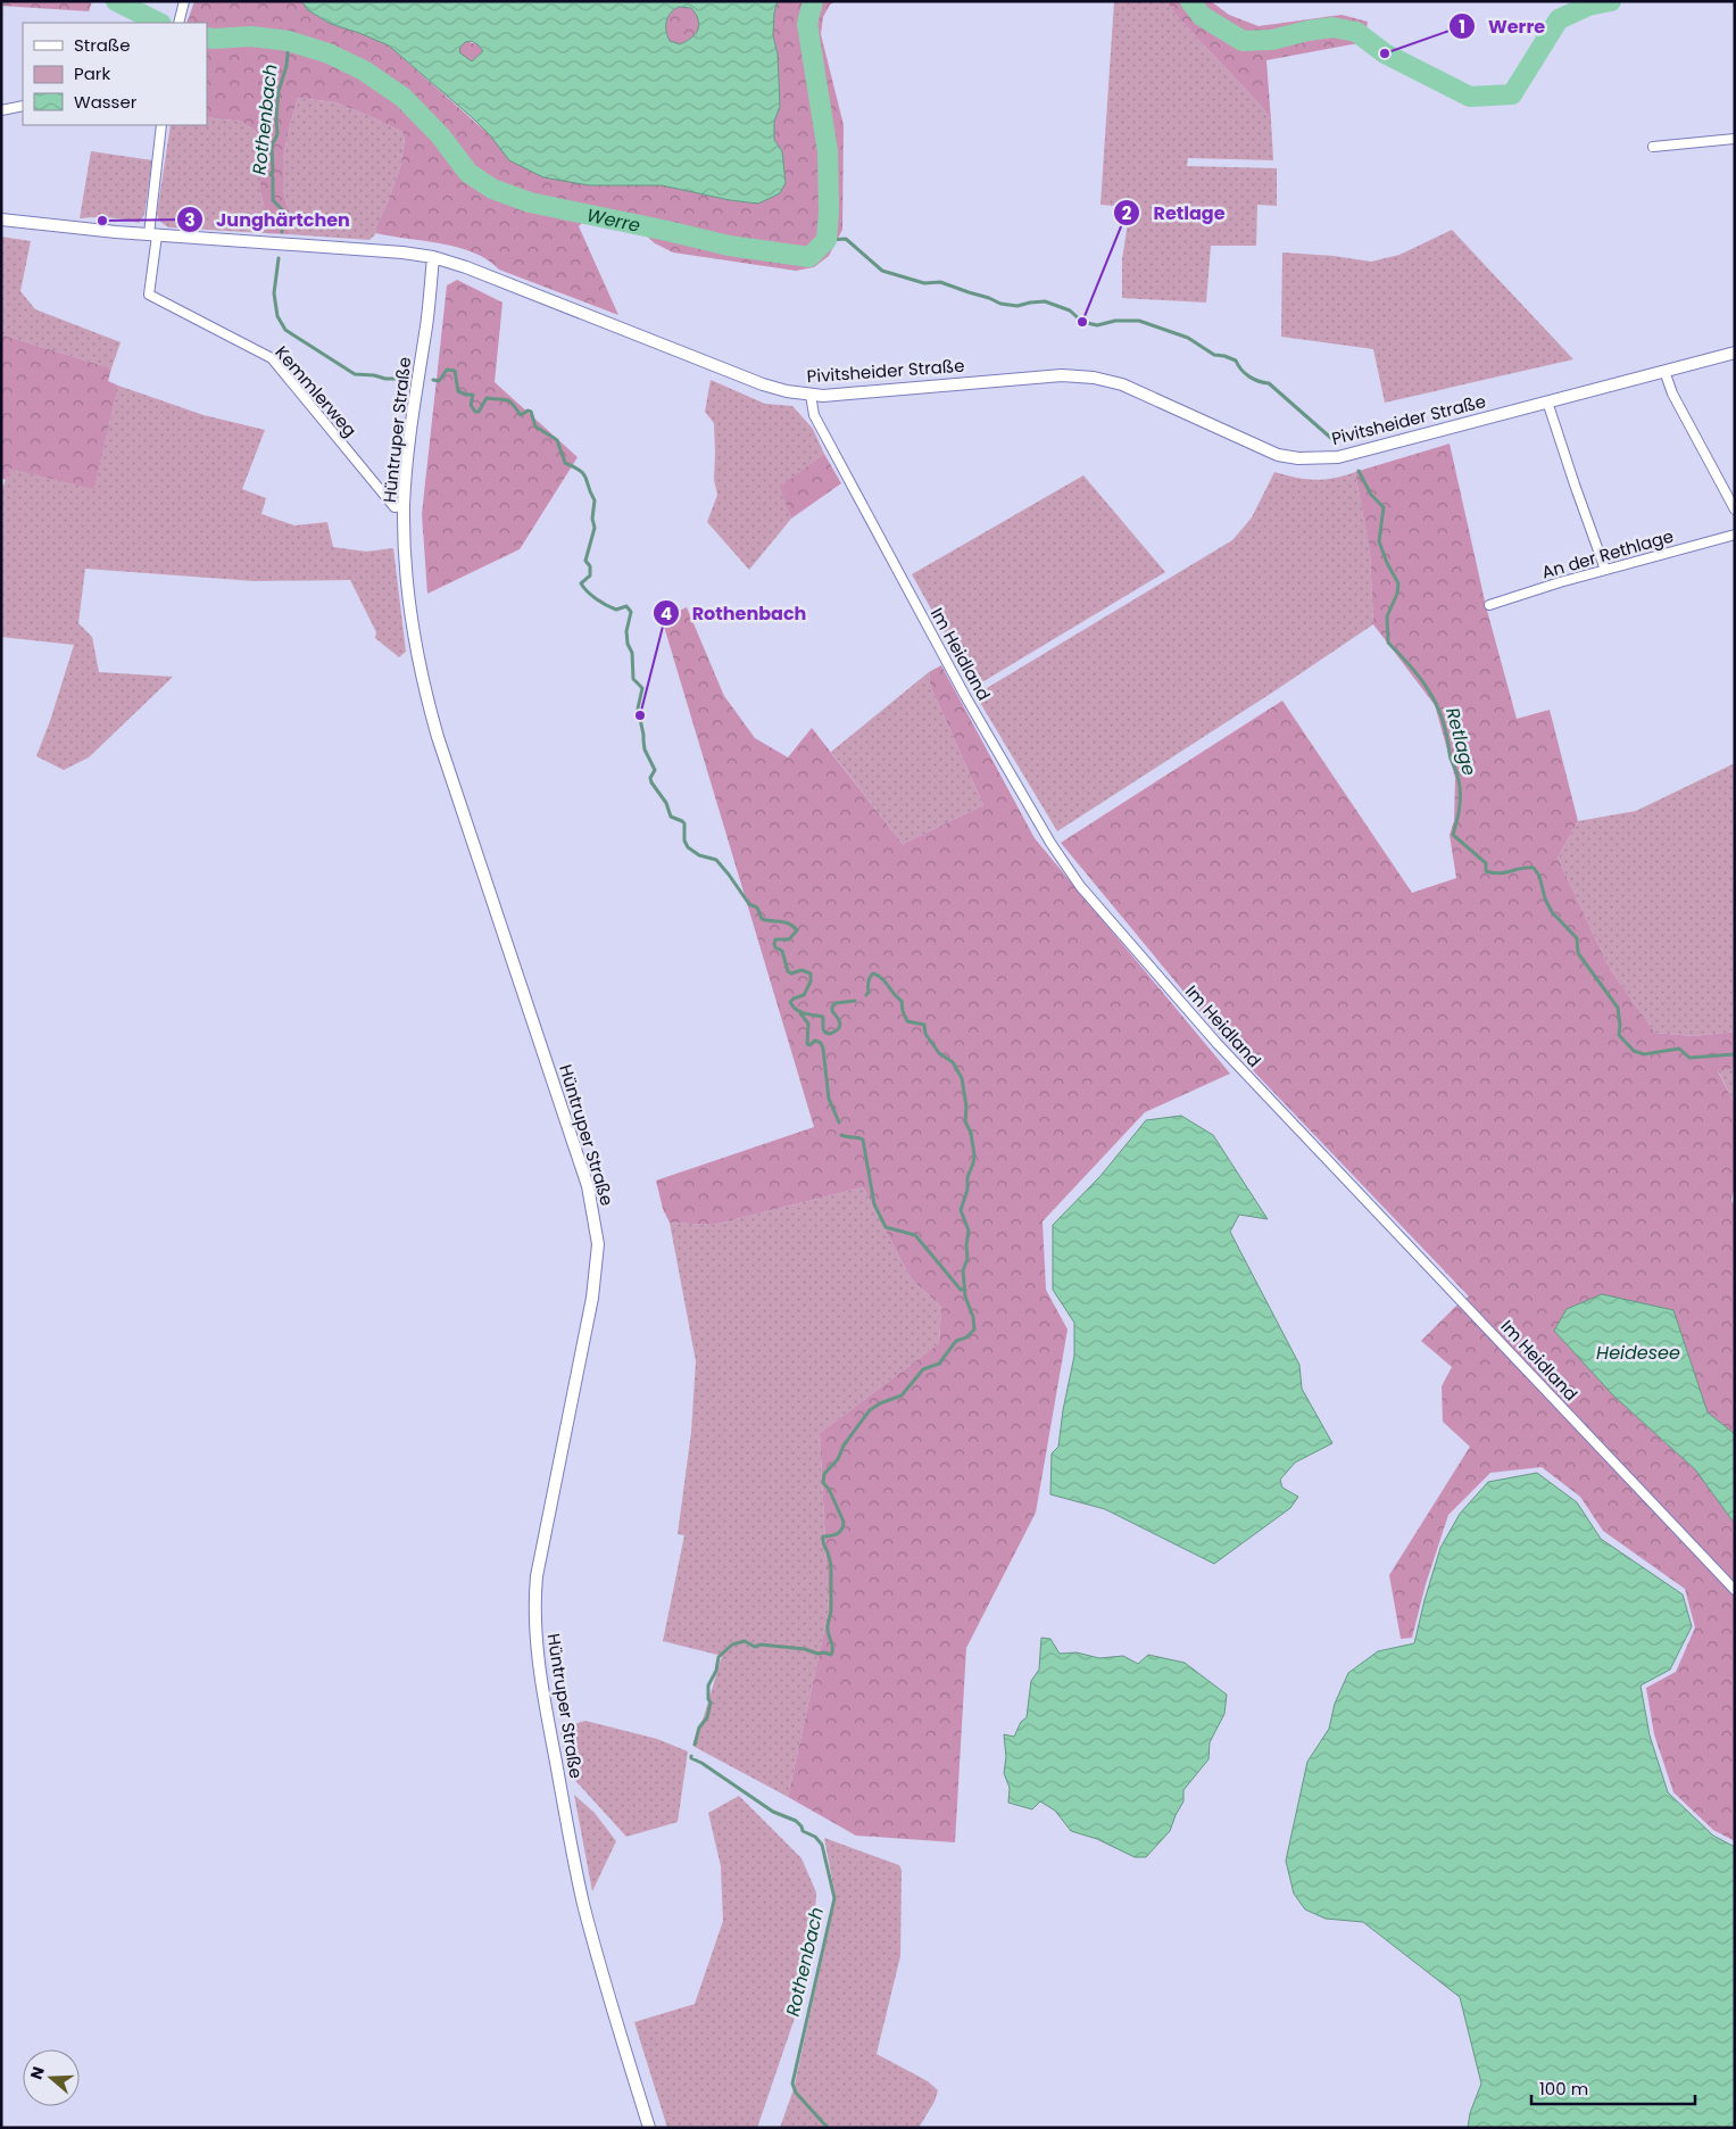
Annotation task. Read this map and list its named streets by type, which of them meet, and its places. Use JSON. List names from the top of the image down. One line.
{"streets":{"street":["Pivitsheider Straße","Kemmlerweg","Hüntruper Straße","An der Rethlage","Im Heidland"]},"crossings":[["Pivitsheider Straße","Kemmlerweg"],["Pivitsheider Straße","Hüntruper Straße"],["Pivitsheider Straße","Im Heidland"],["Kemmlerweg","Hüntruper Straße"]],"water":["Rothenbach","Werre","Retlage","Heidesee"],"places":["Werre","Junghärtchen","Retlage","Rothenbach"],"legend":["Straße","Park","Wasser"],"scale_bar":"100 m","north":"left"}
